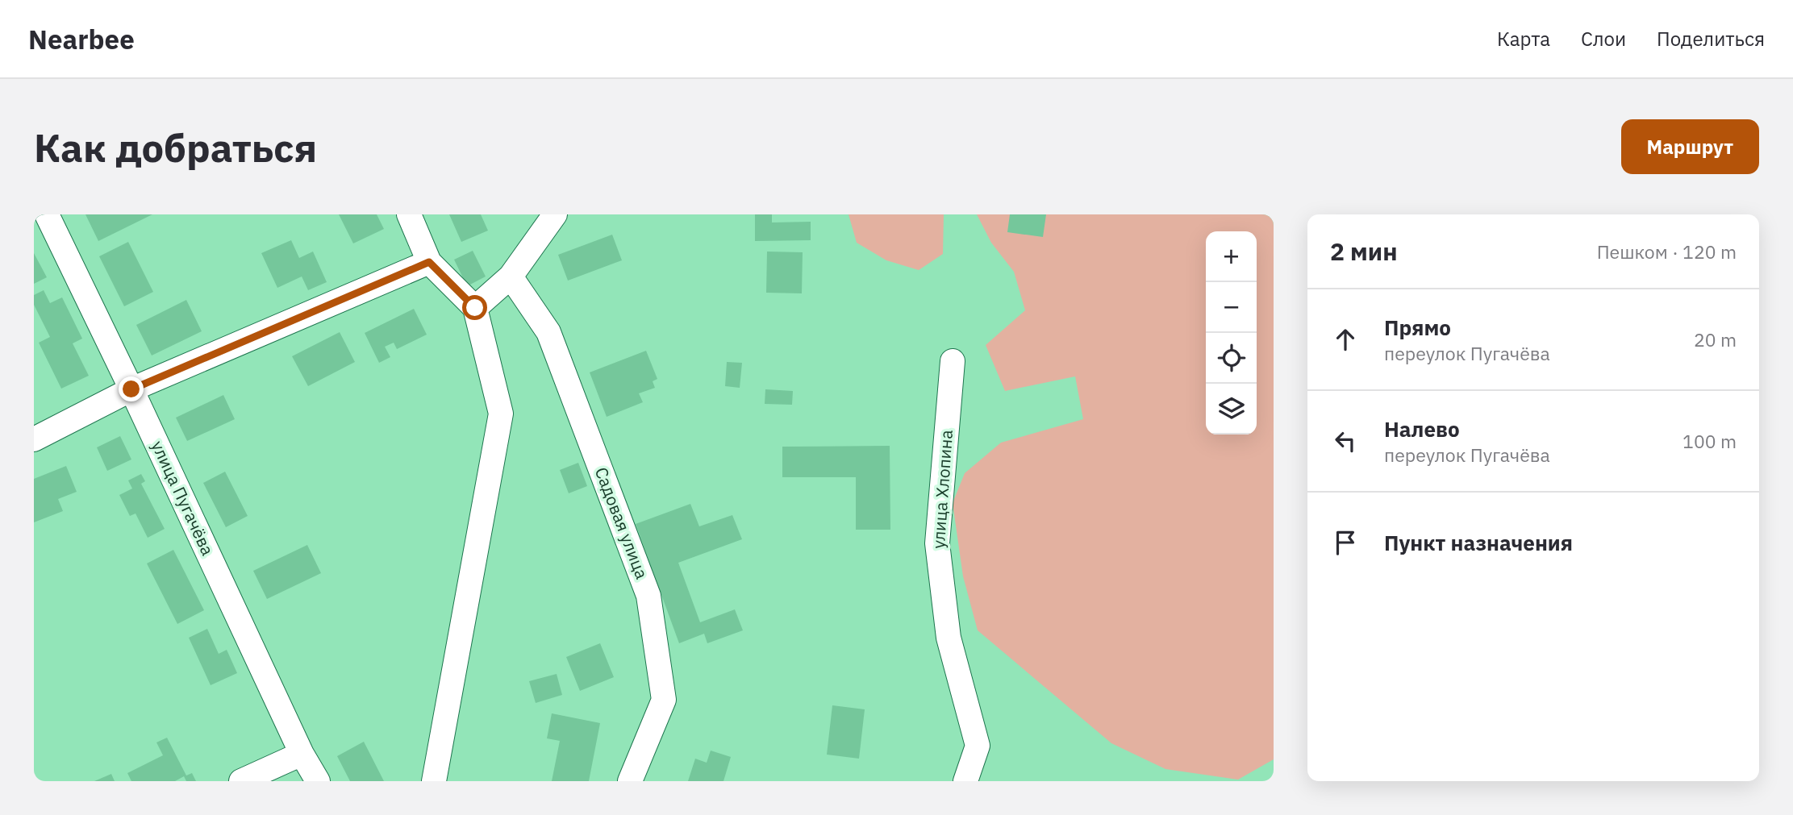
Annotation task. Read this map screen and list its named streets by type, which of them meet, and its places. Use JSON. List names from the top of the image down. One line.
{"streets":{"street":["улица Хлопина","улица Пугачёва","Садовая улица"]},"page":{"header":"Nearbee","nav":["Карта","Слои","Поделиться"],"buttons":"Маршрут","title":"Как добраться","heading":["2 мин","Пешком · 120 m"],"map_buttons":["+","−"],"list":[["Прямо","переулок Пугачёва","20 m"],["Налево","переулок Пугачёва","100 m"],"Пункт назначения"]}}
